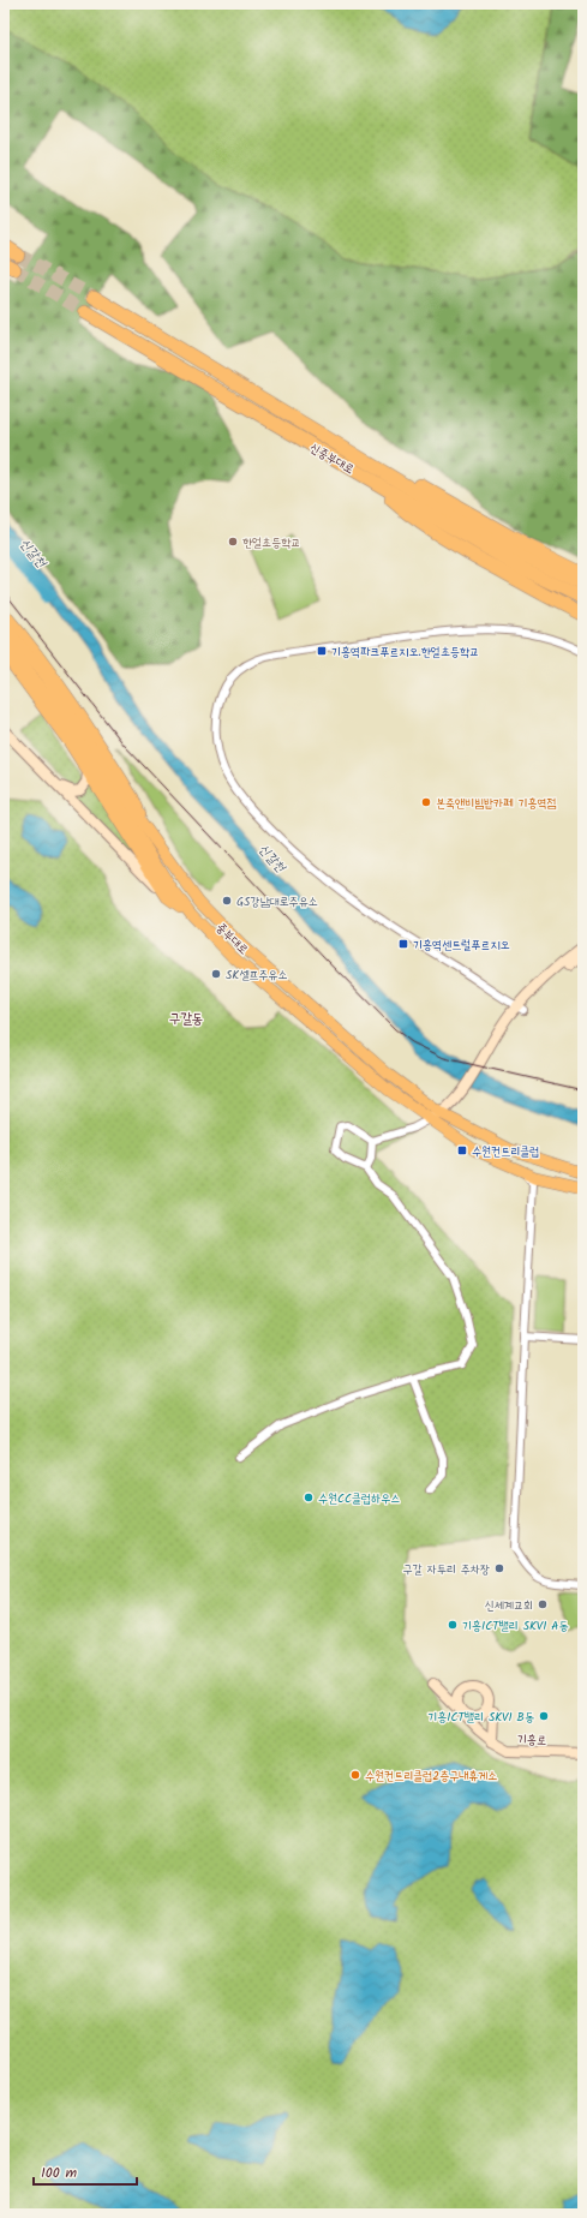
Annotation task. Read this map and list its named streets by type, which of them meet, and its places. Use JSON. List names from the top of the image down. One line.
{"streets":{"highway":["신중부대로"],"main road":["중부대로"],"street":["기흥로"]},"districts":["구갈동"],"water":["신갈천"],"places":{"other":["한얼초등학교","본죽앤비빔밥카페 기흥역점","GS강남대로주유소","SK셀프주유소","수원CC클럽하우스","구갈 자투리 주차장","신세계교회","기흥ICT밸리 SKV1 A동","기흥ICT밸리 SKV1 B동","수원컨트리클럽2층구내휴게소"],"transit":["기흥역파크푸르지오.한얼초등학교","기흥역센트럴푸르지오","수원컨트리클럽"]},"scale_bar":"100 m"}
